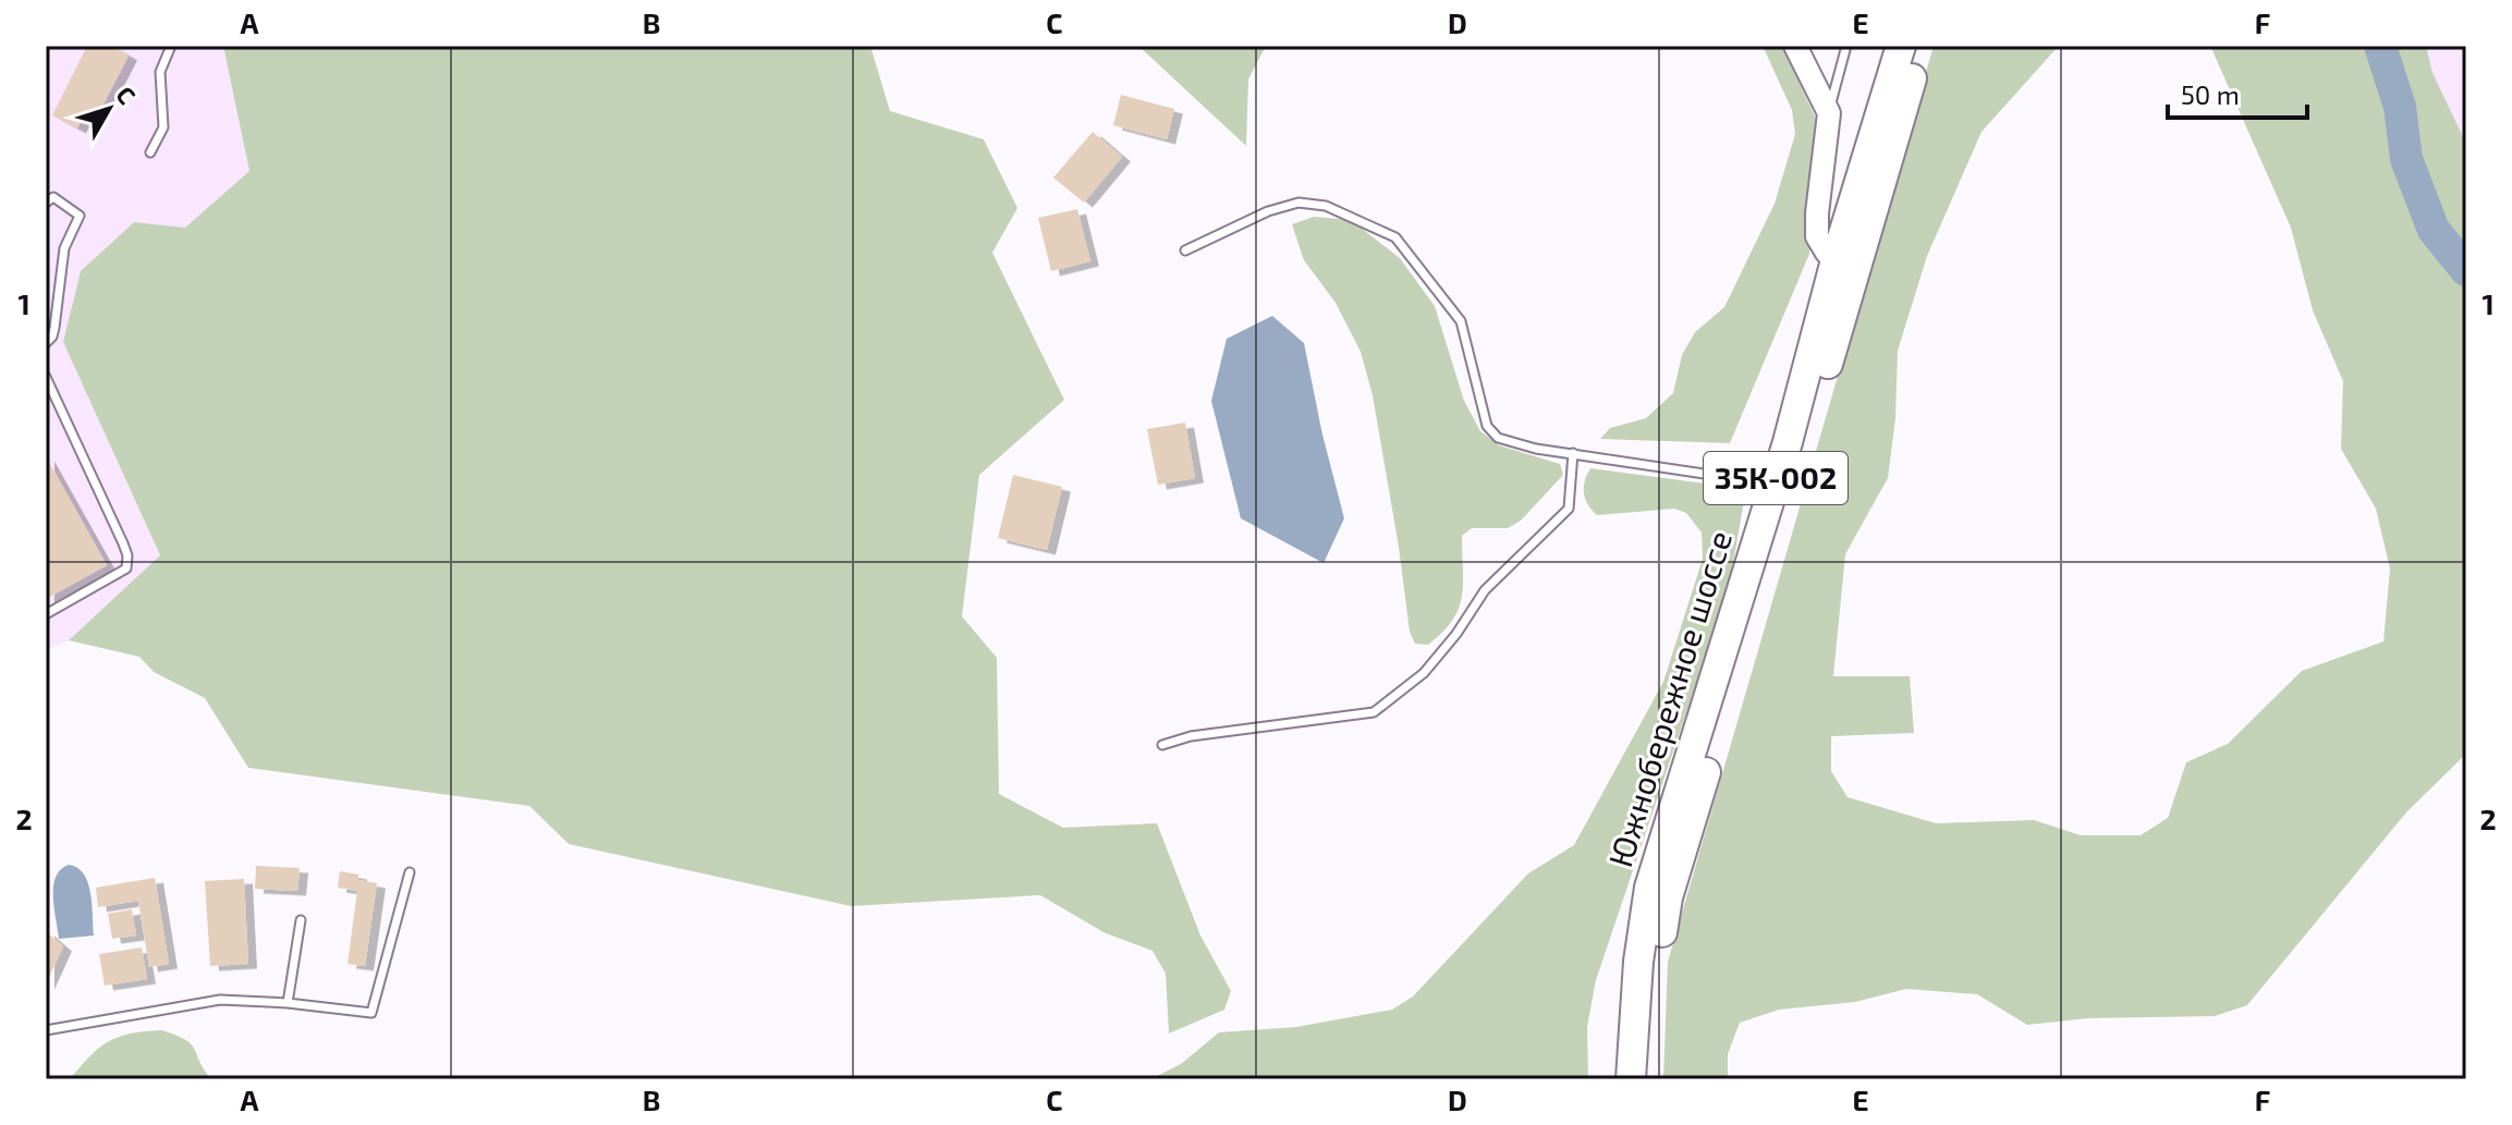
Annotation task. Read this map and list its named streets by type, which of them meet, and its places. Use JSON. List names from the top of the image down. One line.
{"streets":{"highway":["35К-002","Южнобережное шоссе"]},"scale_bar":"50 m","north":"top right","grid":{"columns":["A","B","C","D","E","F"],"rows":["1","2"]}}
